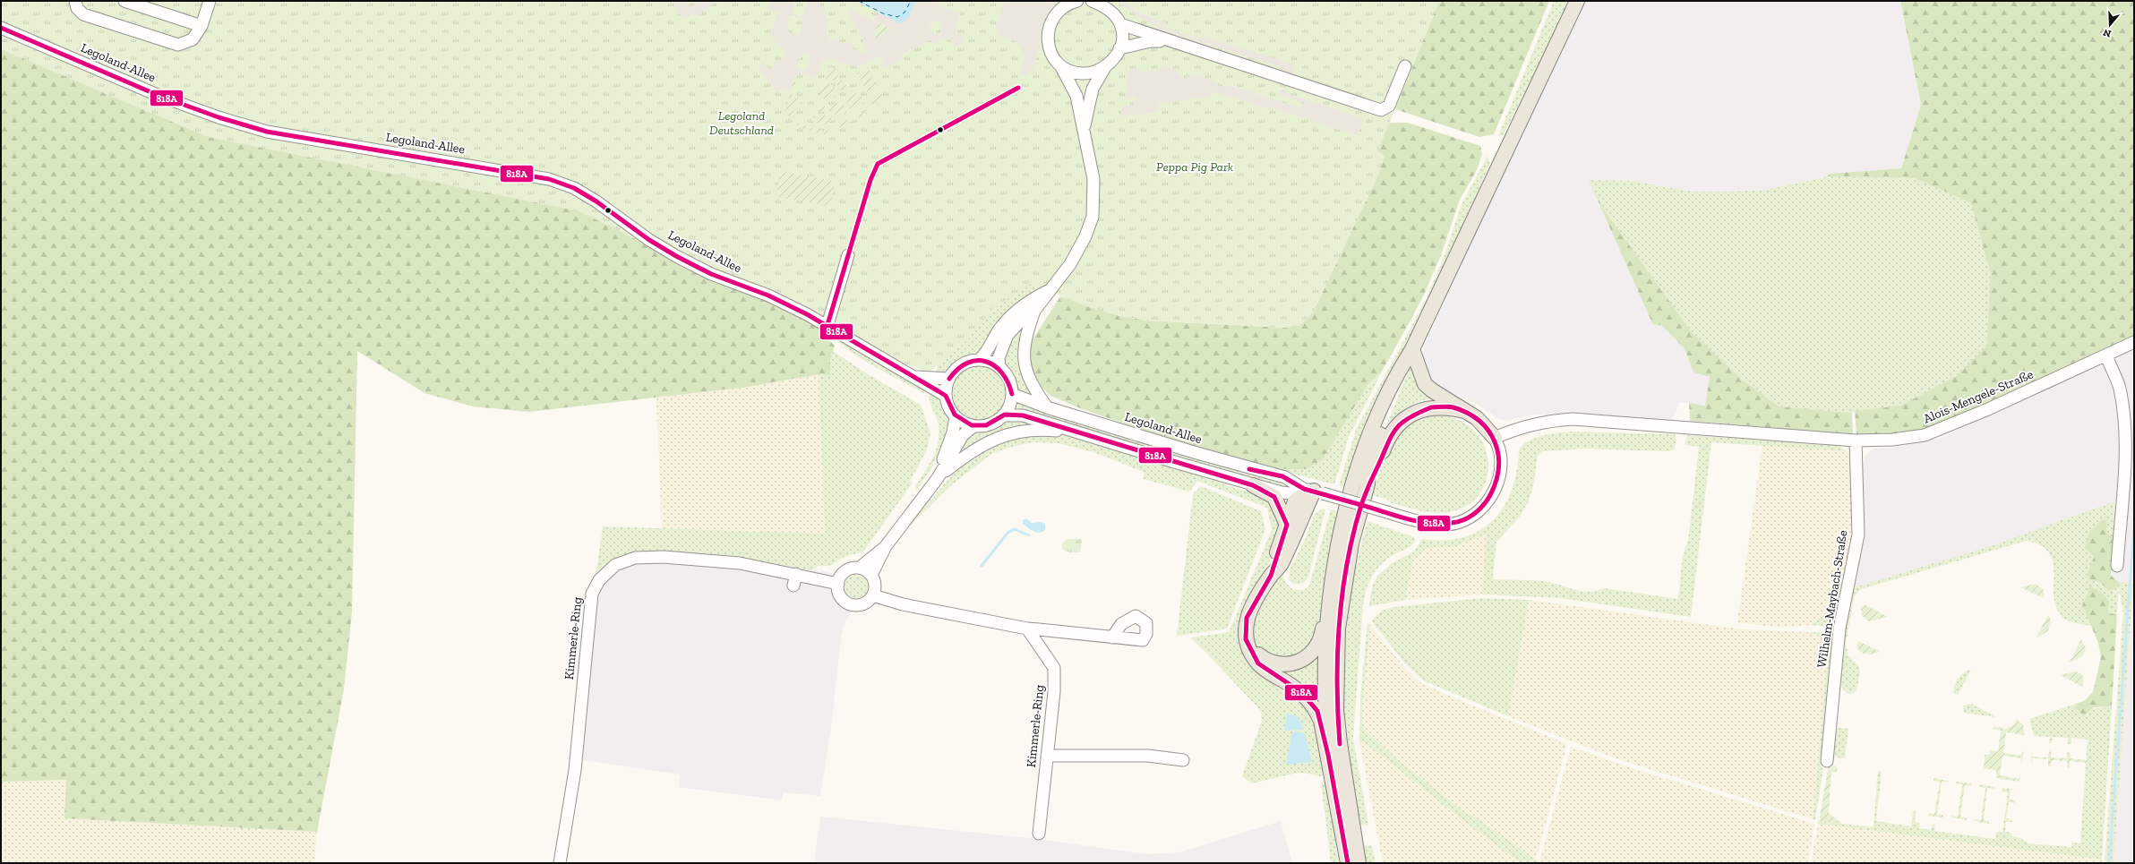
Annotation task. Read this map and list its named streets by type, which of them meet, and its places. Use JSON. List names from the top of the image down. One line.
{"streets":{"street":["Legoland-Allee","Alois-Mengele-Straße","Wilhelm-Maybach-Straße","Kimmerle-Ring"]},"crossings":[["Alois-Mengele-Straße","Wilhelm-Maybach-Straße"]],"parks":["Legoland Deutschland","Peppa Pig Park"],"lines":["transit line 818A"],"north":"bottom"}
